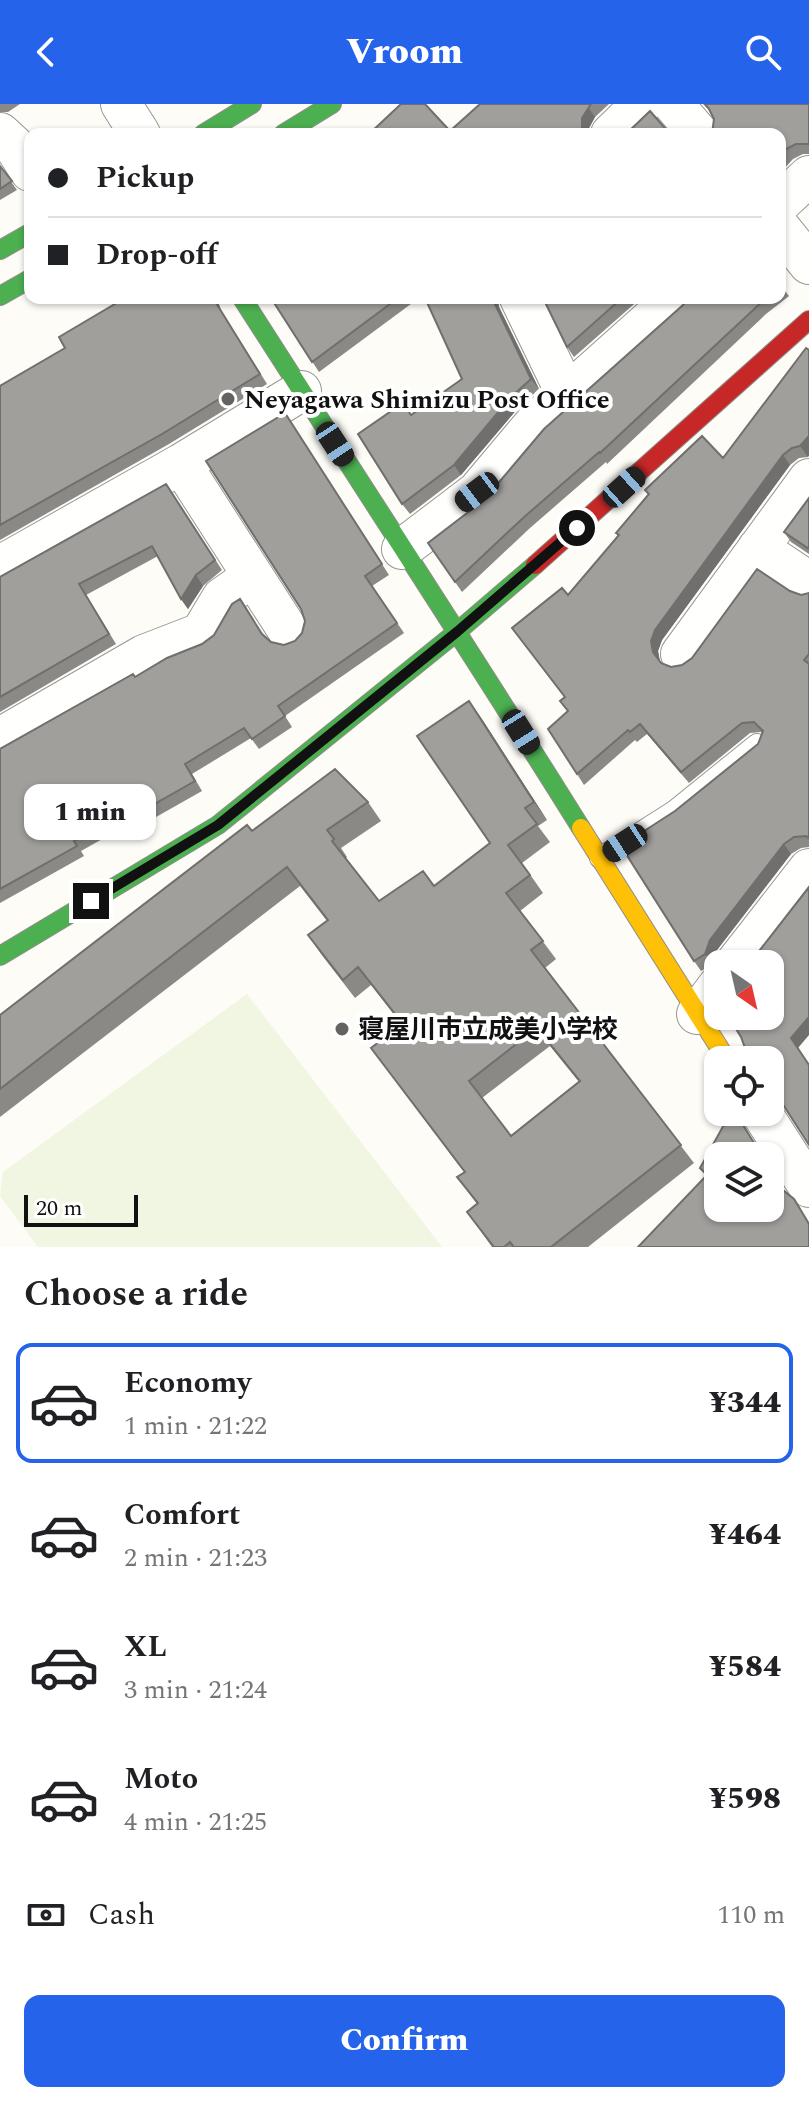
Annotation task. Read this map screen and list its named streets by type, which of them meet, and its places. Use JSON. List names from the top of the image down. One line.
{"places":["Neyagawa Shimizu Post Office","寝屋川市立成美小学校"],"scale_bar":"20 m","north":"bottom right","page":{"header":"Vroom","banner":["Pickup","Drop-off"],"bubble":"1 min","scale":"20 m","heading":"Choose a ride","list":[{"name":"Economy","note":"1 min · 21:22","value":"¥344"},{"name":"Comfort","note":"2 min · 21:23","value":"¥464"},{"name":"XL","note":"3 min · 21:24","value":"¥584"},{"name":"Moto","note":"4 min · 21:25","value":"¥598"}],"pay":["Cash","110 m"],"buttons":"Confirm"}}
